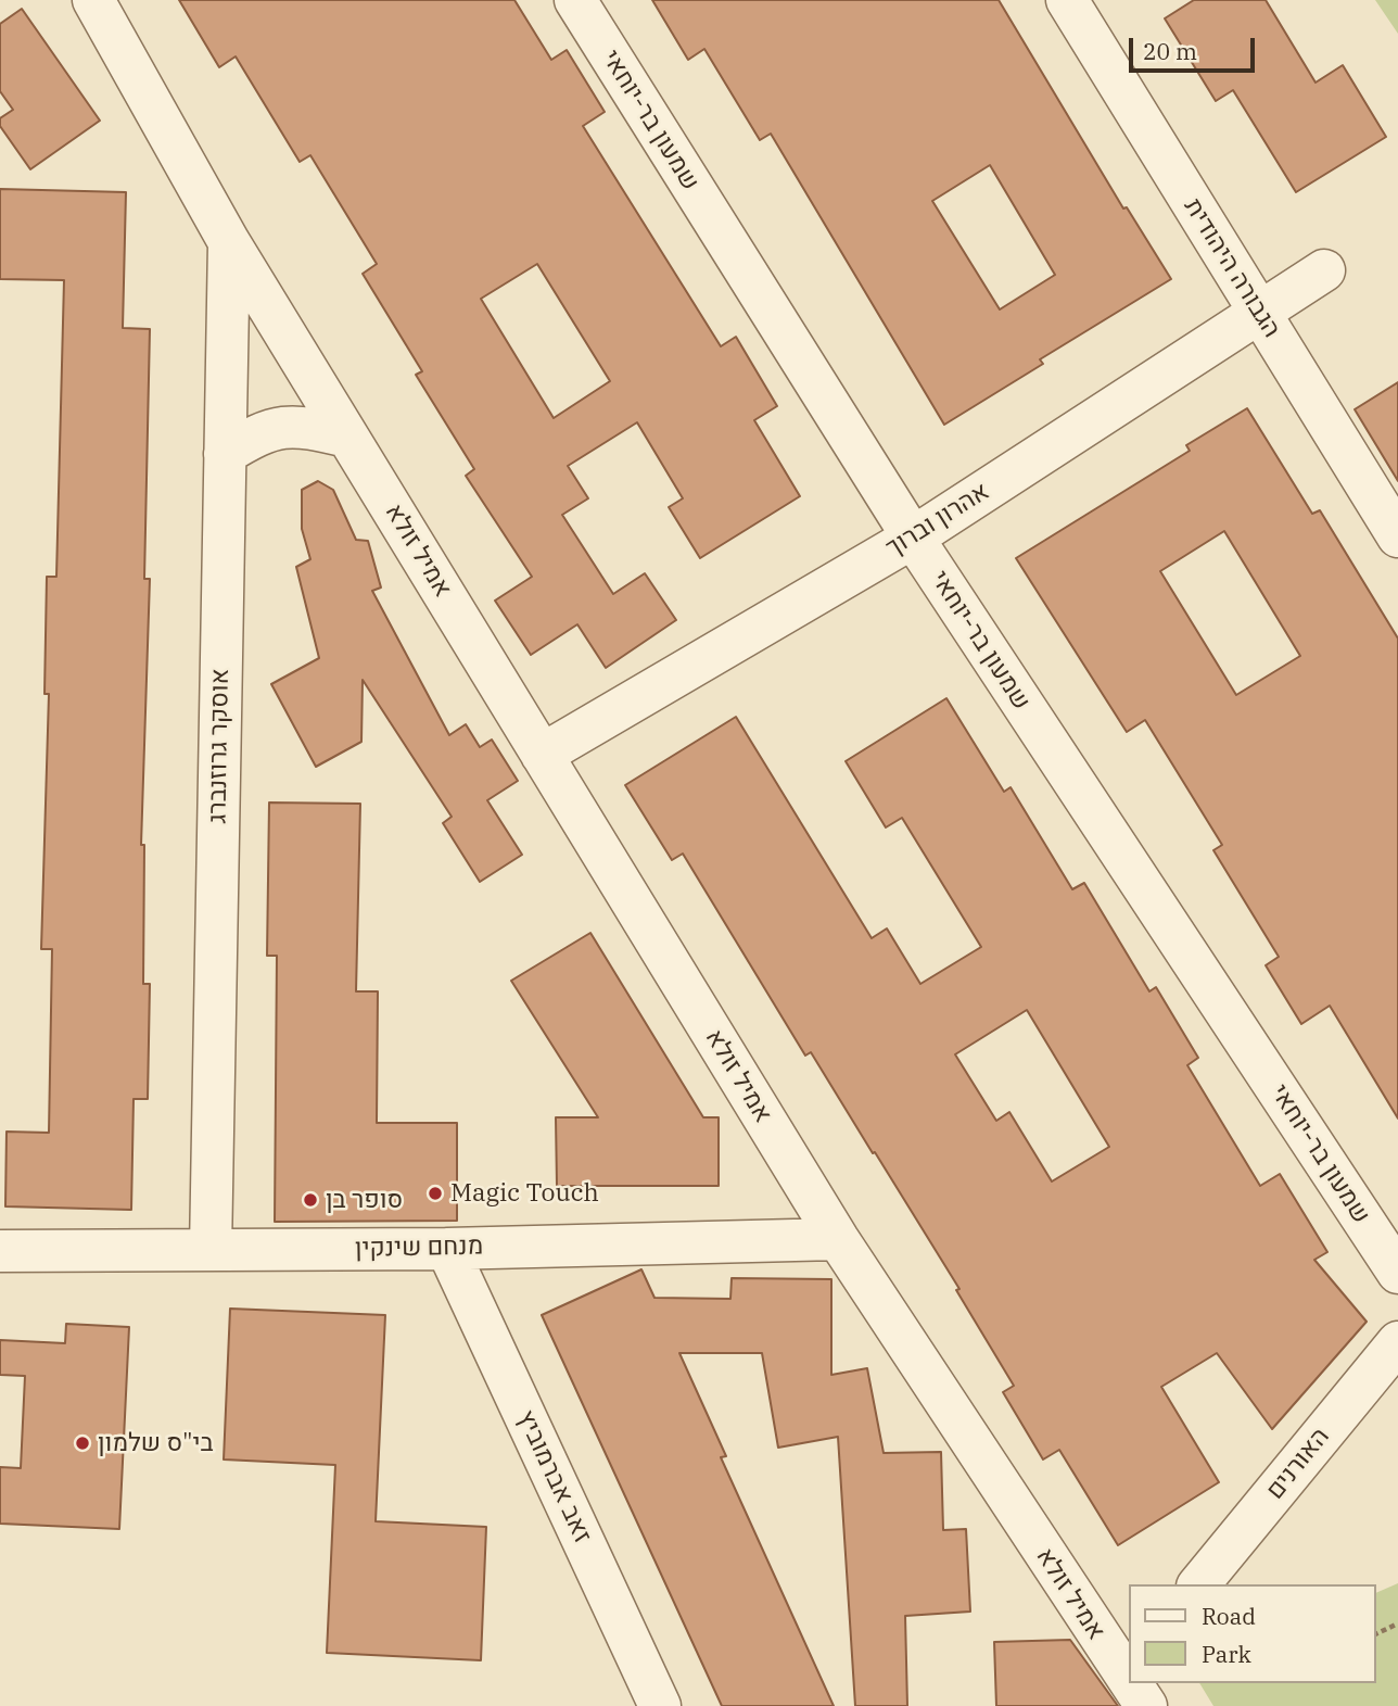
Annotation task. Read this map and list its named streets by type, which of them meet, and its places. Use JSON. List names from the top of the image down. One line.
{"streets":{"street":["שמעון בר-יוחאי","הגבורה היהודית","אהרון וברוך","אמיל זולא","אוסקר גרוזנברג","מנחם שינקין","האורנים","זאב אברמוביץ"]},"crossings":[["שמעון בר-יוחאי","אהרון וברוך"],["הגבורה היהודית","אהרון וברוך"],["אהרון וברוך","אמיל זולא"],["אמיל זולא","אוסקר גרוזנברג"],["אמיל זולא","מנחם שינקין"],["אוסקר גרוזנברג","מנחם שינקין"],["מנחם שינקין","זאב אברמוביץ"]],"places":["Magic Touch","סופר בן","בי\"ס שלמון"],"legend":["Road","Park"],"scale_bar":"20 m"}
